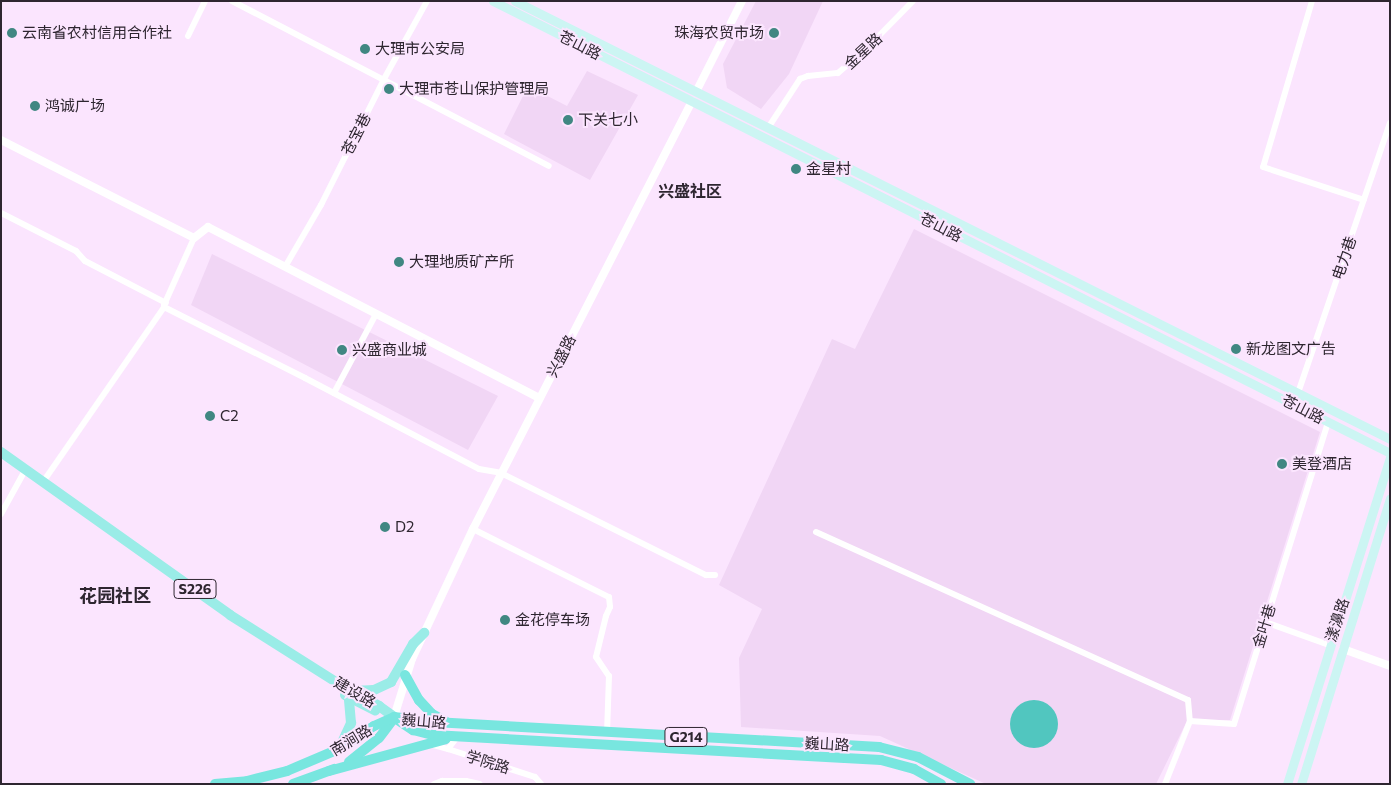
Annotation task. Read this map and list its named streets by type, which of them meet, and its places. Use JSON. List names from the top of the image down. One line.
{"streets":{"highway":["巍山路","G214","南涧路"],"main road":["苍山路","兴盛路","S226","漾濞路","建设路"],"street":["金星路","苍宝巷","电力巷","金叶巷","学院路"]},"crossings":[["苍山路","金星路"],["苍山路","电力巷"],["苍山路","兴盛路"],["苍山路","金叶巷"],["兴盛路","建设路"],["兴盛路","巍山路"],["兴盛路","南涧路"],["建设路","巍山路"],["建设路","南涧路"],["巍山路","南涧路"],["巍山路","学院路"]],"districts":["兴盛社区","花园社区"],"places":["云南省农村信用合作社","珠海农贸市场","大理市公安局","大理市苍山保护管理局","鸿诚广场","下关七小","金星村","大理地质矿产所","新龙图文广告","兴盛商业城","C2","美登酒店","D2","金花停车场"]}
